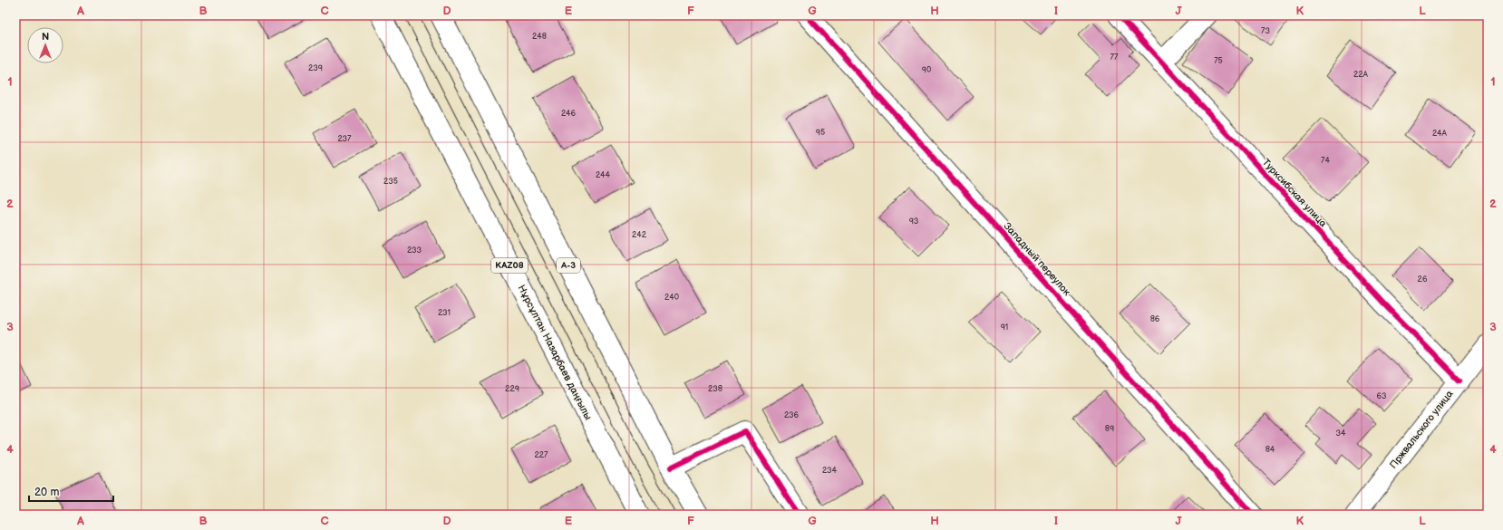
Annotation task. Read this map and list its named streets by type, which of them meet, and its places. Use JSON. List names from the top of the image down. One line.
{"streets":{"main road":["Турксибская улица","Западный переулок","KAZ08","А-3","Нұрсұлтан Назарбаев даңғылы","Пржвальского улица"]},"crossings":[["Турксибская улица","Пржвальского улица"]],"house_numbers":["73","248","77","75","239","90","22А","246","95","24А","237","74","244","235","93","242","233","26","240","231","86","91","229","238","63","236","89","34","84","227","234"],"scale_bar":"20 m","north":"top","grid":{"columns":["A","B","C","D","E","F","G","H","I","J","K","L"],"rows":["1","2","3","4"]}}
